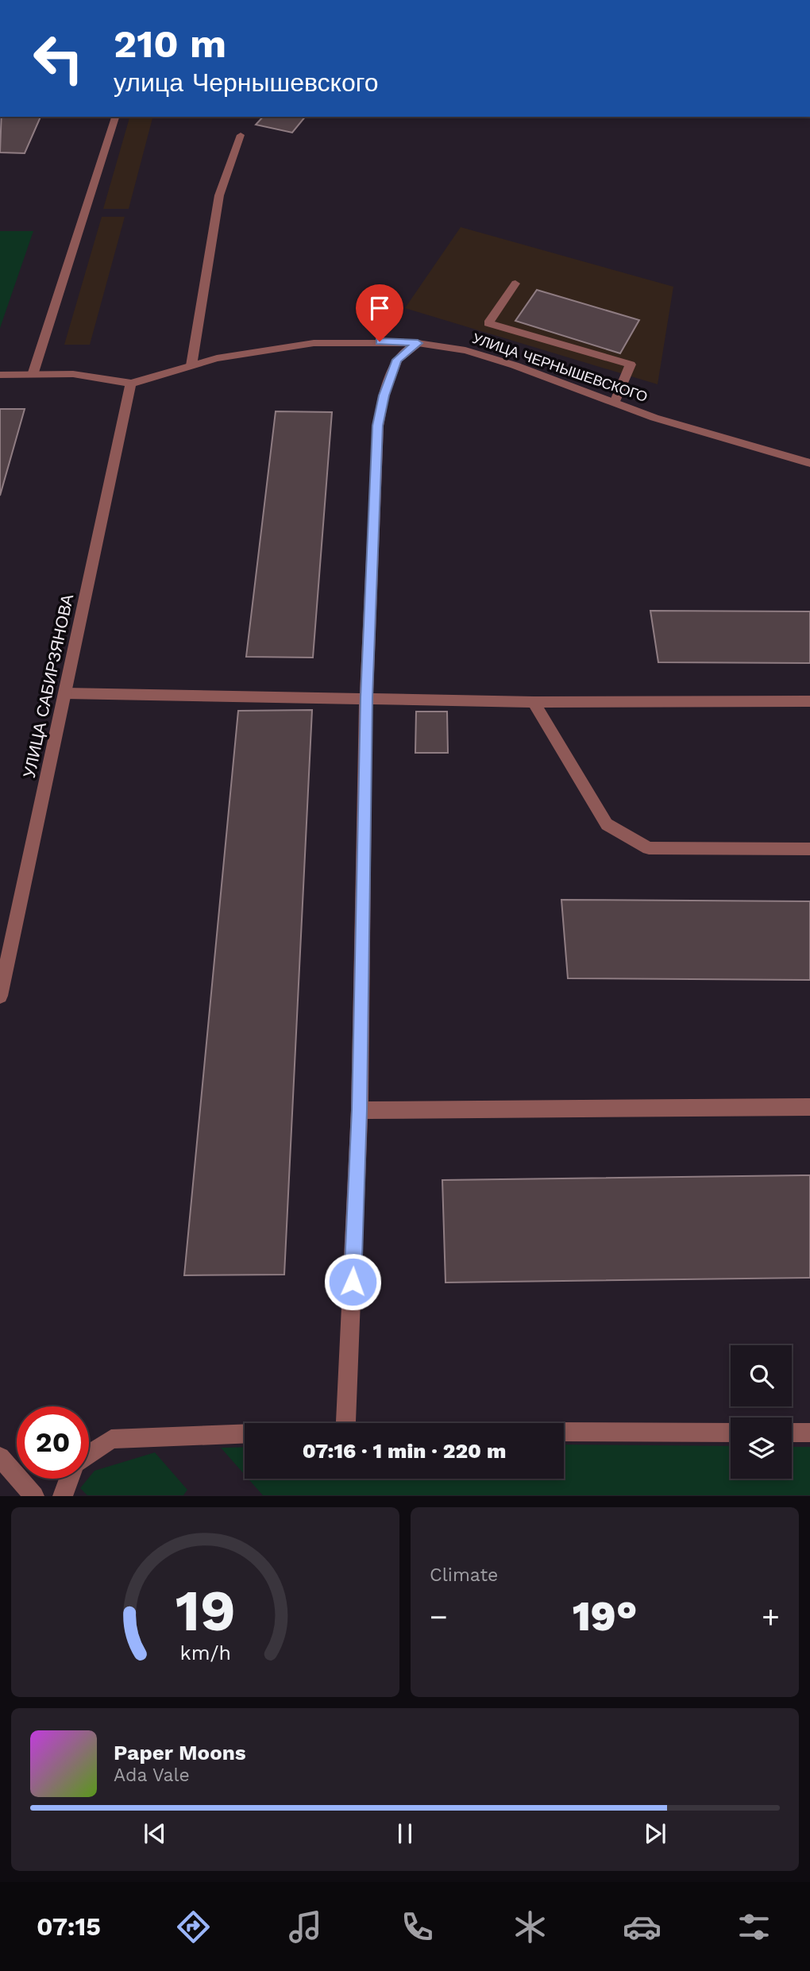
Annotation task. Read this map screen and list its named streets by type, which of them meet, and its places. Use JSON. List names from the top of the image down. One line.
{"streets":{"street":["УЛИЦА ЧЕРНЫШЕВСКОГО","УЛИЦА САБИРЗЯНОВА"]},"crossings":[["УЛИЦА ЧЕРНЫШЕВСКОГО","УЛИЦА САБИРЗЯНОВА"]],"page":{"turn":["210 m","улица Чернышевского"],"limit":"20","trip":"07:16 · 1 min · 220 m","tile":"Climate","heat":["−","19°","+"],"song":["Paper Moons","Ada Vale"],"tabs":"07:15","gauge":["19","km/h"]}}
